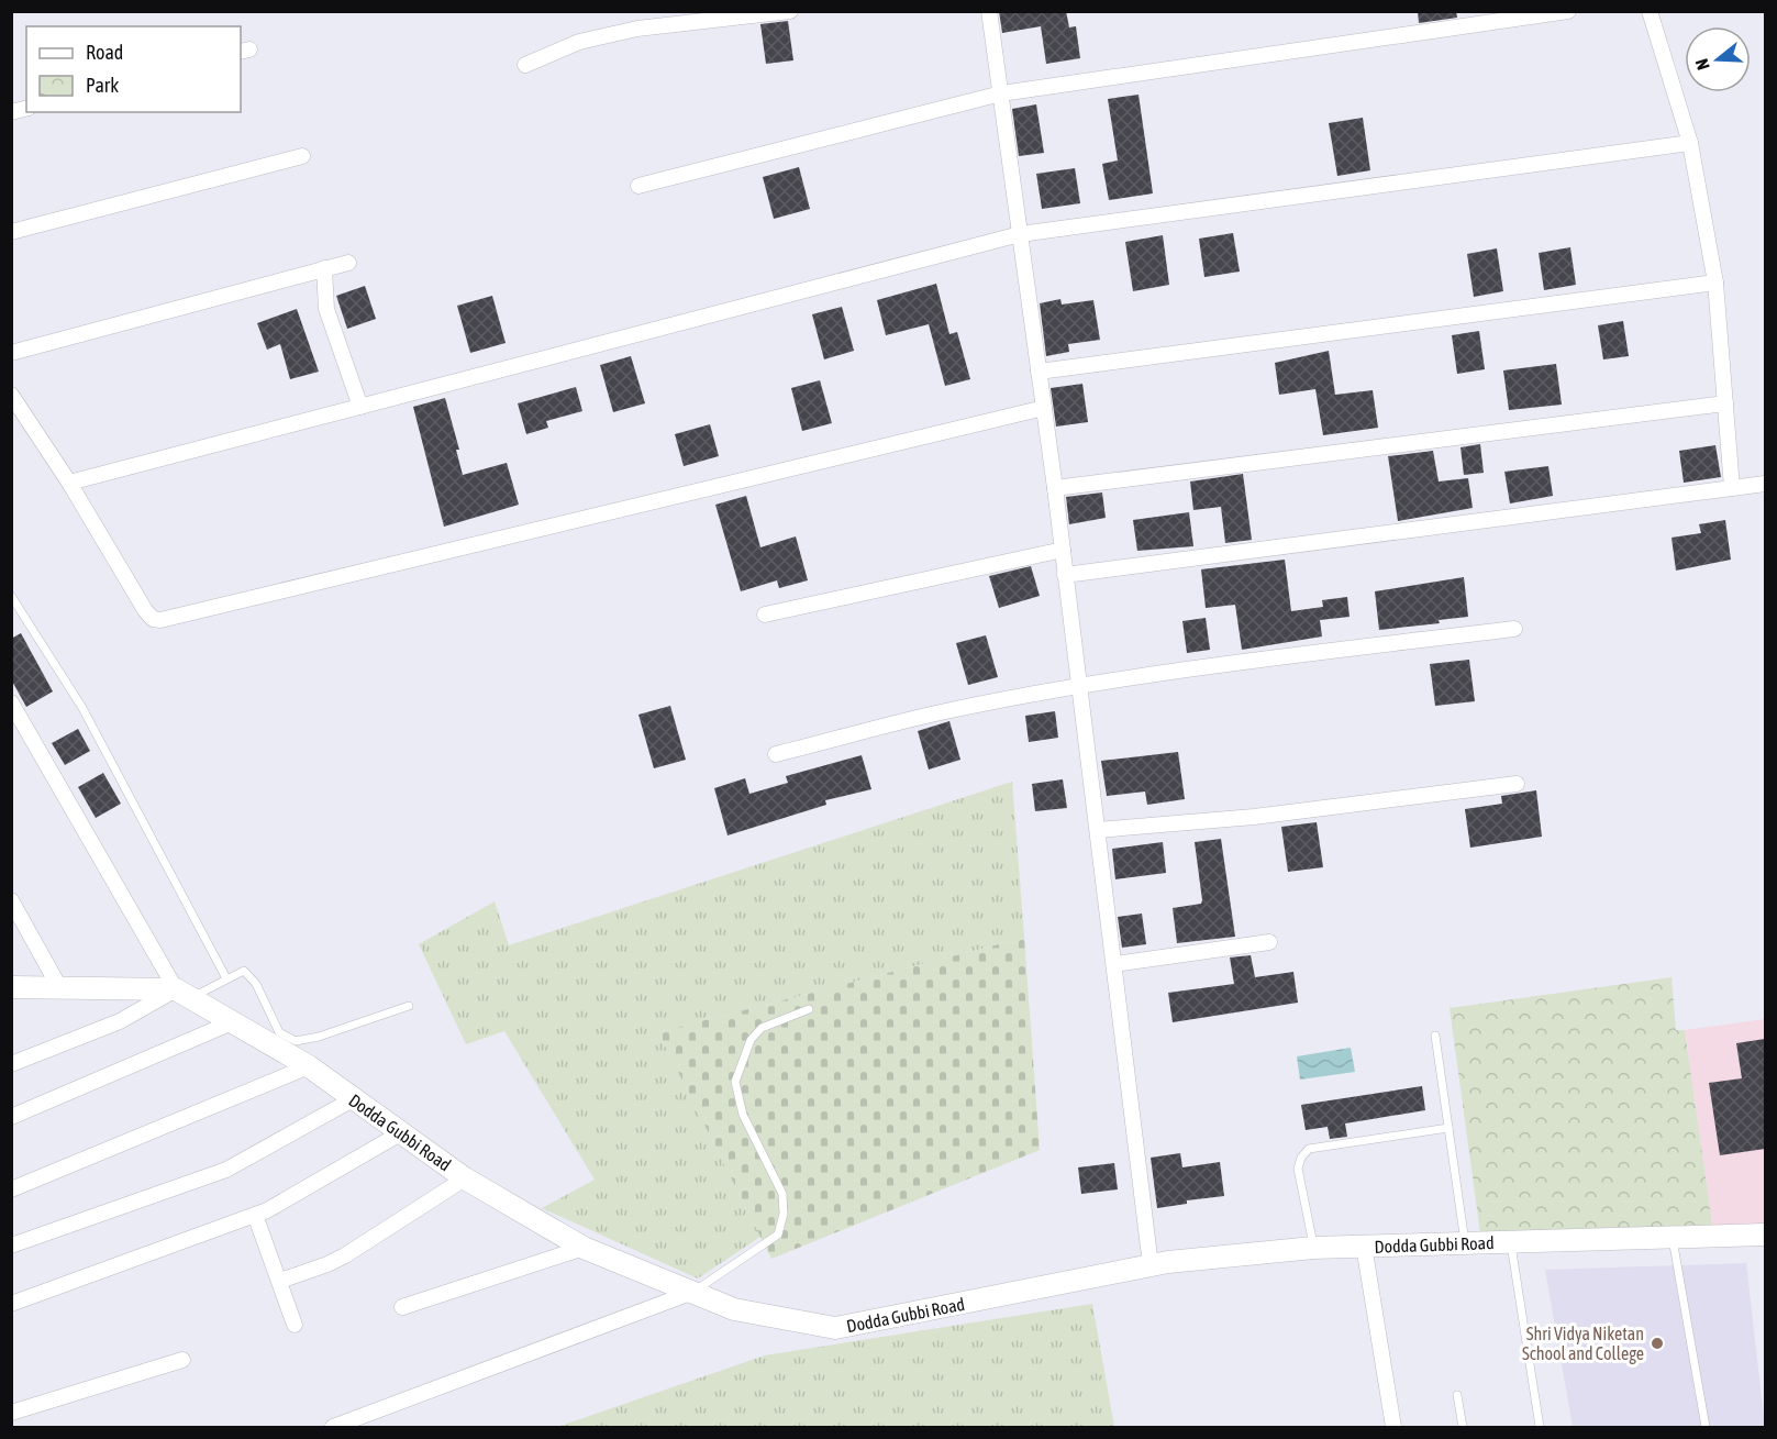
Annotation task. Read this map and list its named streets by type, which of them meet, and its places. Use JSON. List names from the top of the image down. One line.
{"streets":{"main road":["Dodda Gubbi Road"]},"places":["Shri Vidya Niketan School and College"],"legend":["Road","Park"],"north":"left"}
